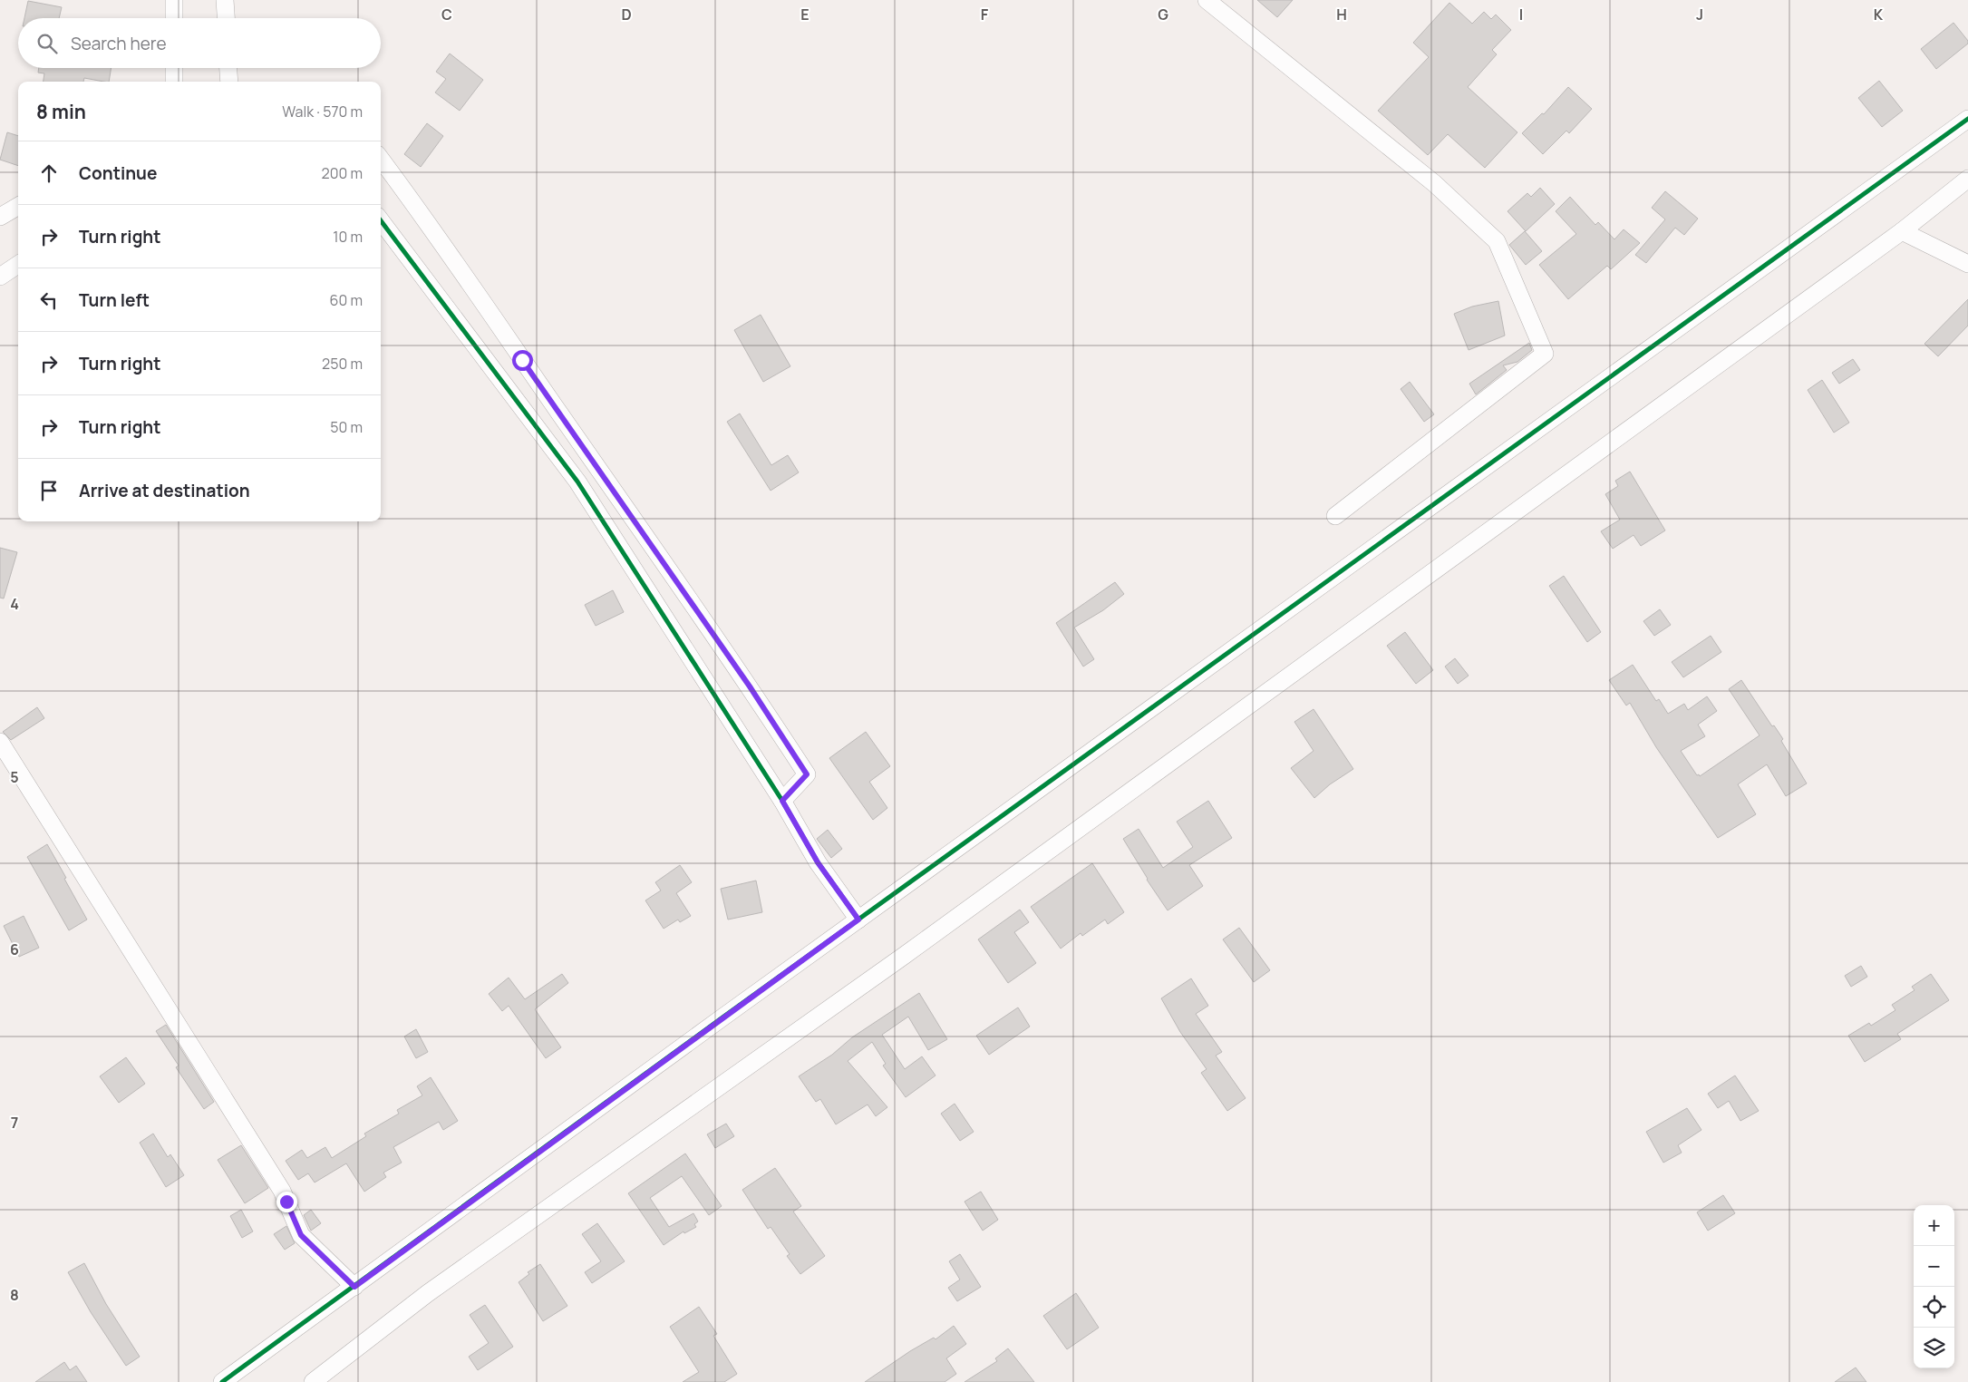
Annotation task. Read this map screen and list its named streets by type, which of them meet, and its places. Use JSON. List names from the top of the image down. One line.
{"page":{"search":"Search here","heading":["8 min","Walk · 570 m"],"list":[["Continue","200 m"],["Turn right","10 m"],["Turn left","60 m"],["Turn right","250 m"],["Turn right","50 m"],"Arrive at destination"],"map_buttons":["+","−"]},"grid":{"columns":["C","D","E","F","G","H","I","J","K"],"rows":["4","5","6","7","8"]}}
